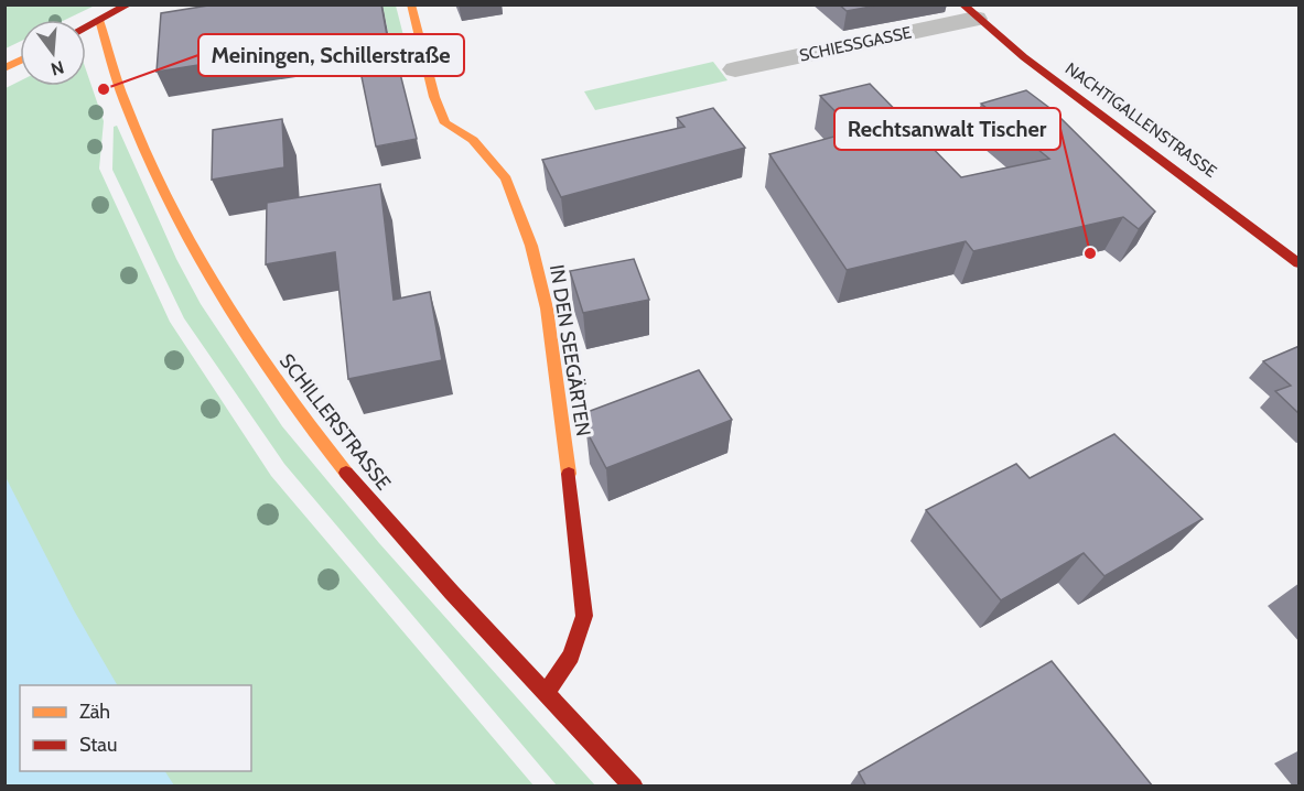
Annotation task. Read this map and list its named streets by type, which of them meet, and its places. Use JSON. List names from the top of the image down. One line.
{"streets":{"street":["SCHIESSGASSE","NACHTIGALLENSTRASSE","IN DEN SEEGÄRTEN","SCHILLERSTRASSE"]},"crossings":[["SCHIESSGASSE","NACHTIGALLENSTRASSE"],["IN DEN SEEGÄRTEN","SCHILLERSTRASSE"]],"places":["Meiningen, Schillerstraße","Rechtsanwalt Tischer"],"legend":["Zäh","Stau"],"north":"bottom"}
